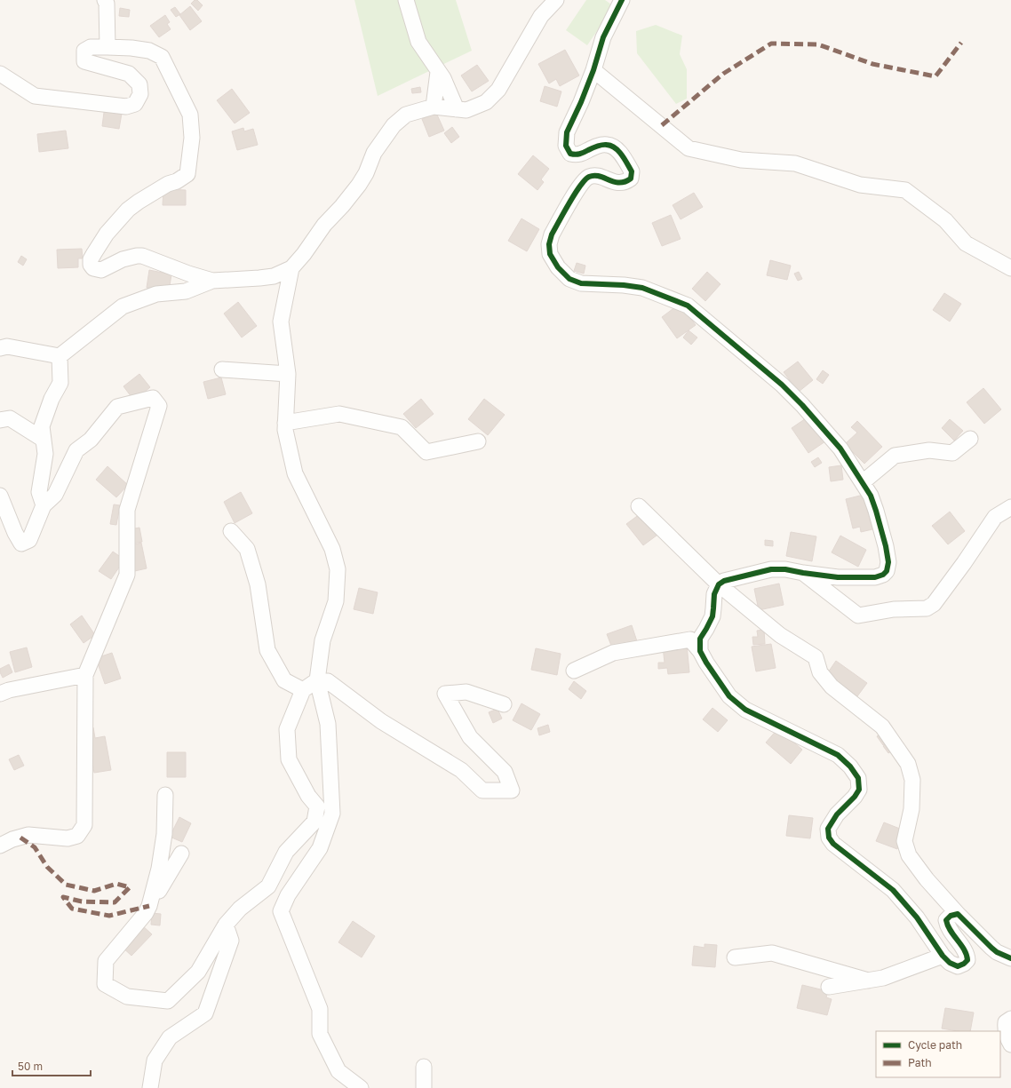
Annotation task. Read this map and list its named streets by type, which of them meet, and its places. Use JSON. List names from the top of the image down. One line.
{"legend":["Cycle path","Path"],"scale_bar":"50 m"}
